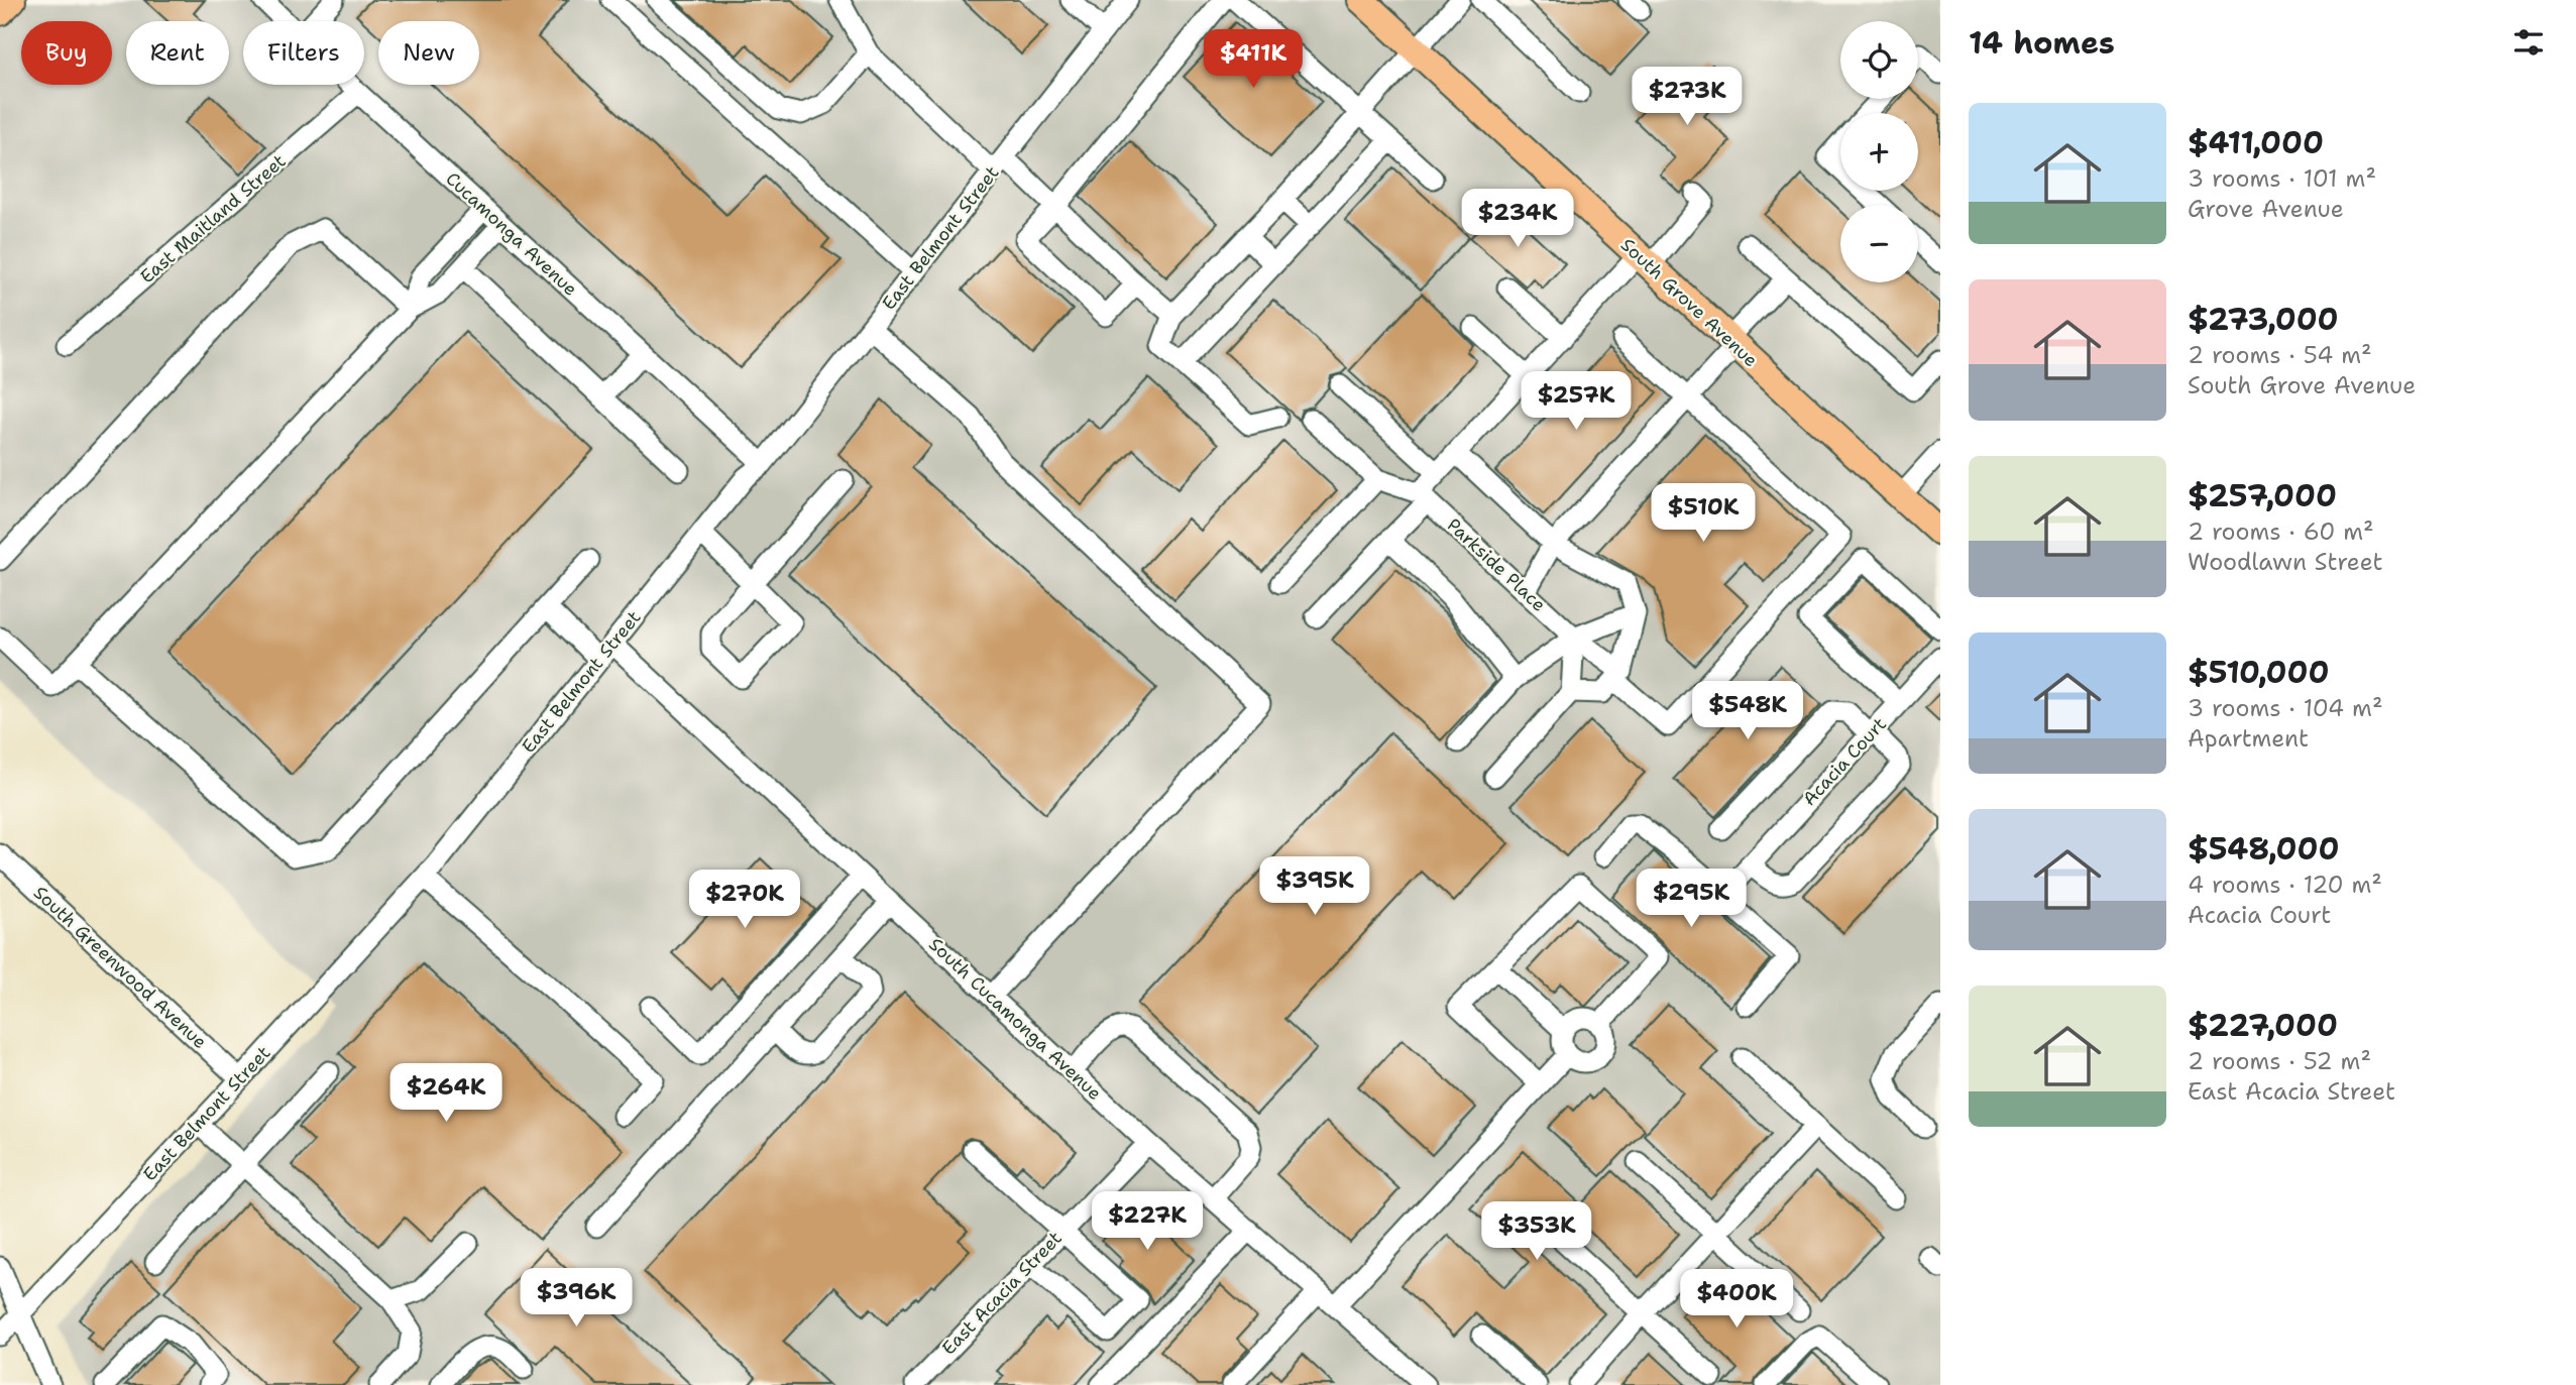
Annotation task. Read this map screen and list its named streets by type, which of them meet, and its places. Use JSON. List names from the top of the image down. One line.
{"streets":{"main road":["South Grove Avenue"],"street":["East Maitland Street","Cucamonga Avenue","East Belmont Street","Parkside Place","Acacia Court","South Greenwood Avenue","South Cucamonga Avenue","East Acacia Street"]},"crossings":[["East Maitland Street","Cucamonga Avenue"],["Cucamonga Avenue","East Belmont Street"],["East Belmont Street","South Greenwood Avenue"],["East Belmont Street","South Cucamonga Avenue"],["South Cucamonga Avenue","East Acacia Street"]],"page":{"heading":"14 homes","map_buttons":["+","−"],"chip":["Buy","Rent","Filters","New"],"price":["$411K","$273K","$234K","$257K","$510K","$548K","$395K","$295K","$270K","$264K","$227K","$353K","$396K","$400K"],"list":[{"name":"$411,000","note":"3 rooms · 101 m² · Grove Avenue"},{"name":"$273,000","note":"2 rooms · 54 m² · South Grove Avenue"},{"name":"$257,000","note":"2 rooms · 60 m² · Woodlawn Street"},{"name":"$510,000","note":"3 rooms · 104 m² · Apartment"},{"name":"$548,000","note":"4 rooms · 120 m² · Acacia Court"},{"name":"$227,000","note":"2 rooms · 52 m² · East Acacia Street"}]}}
